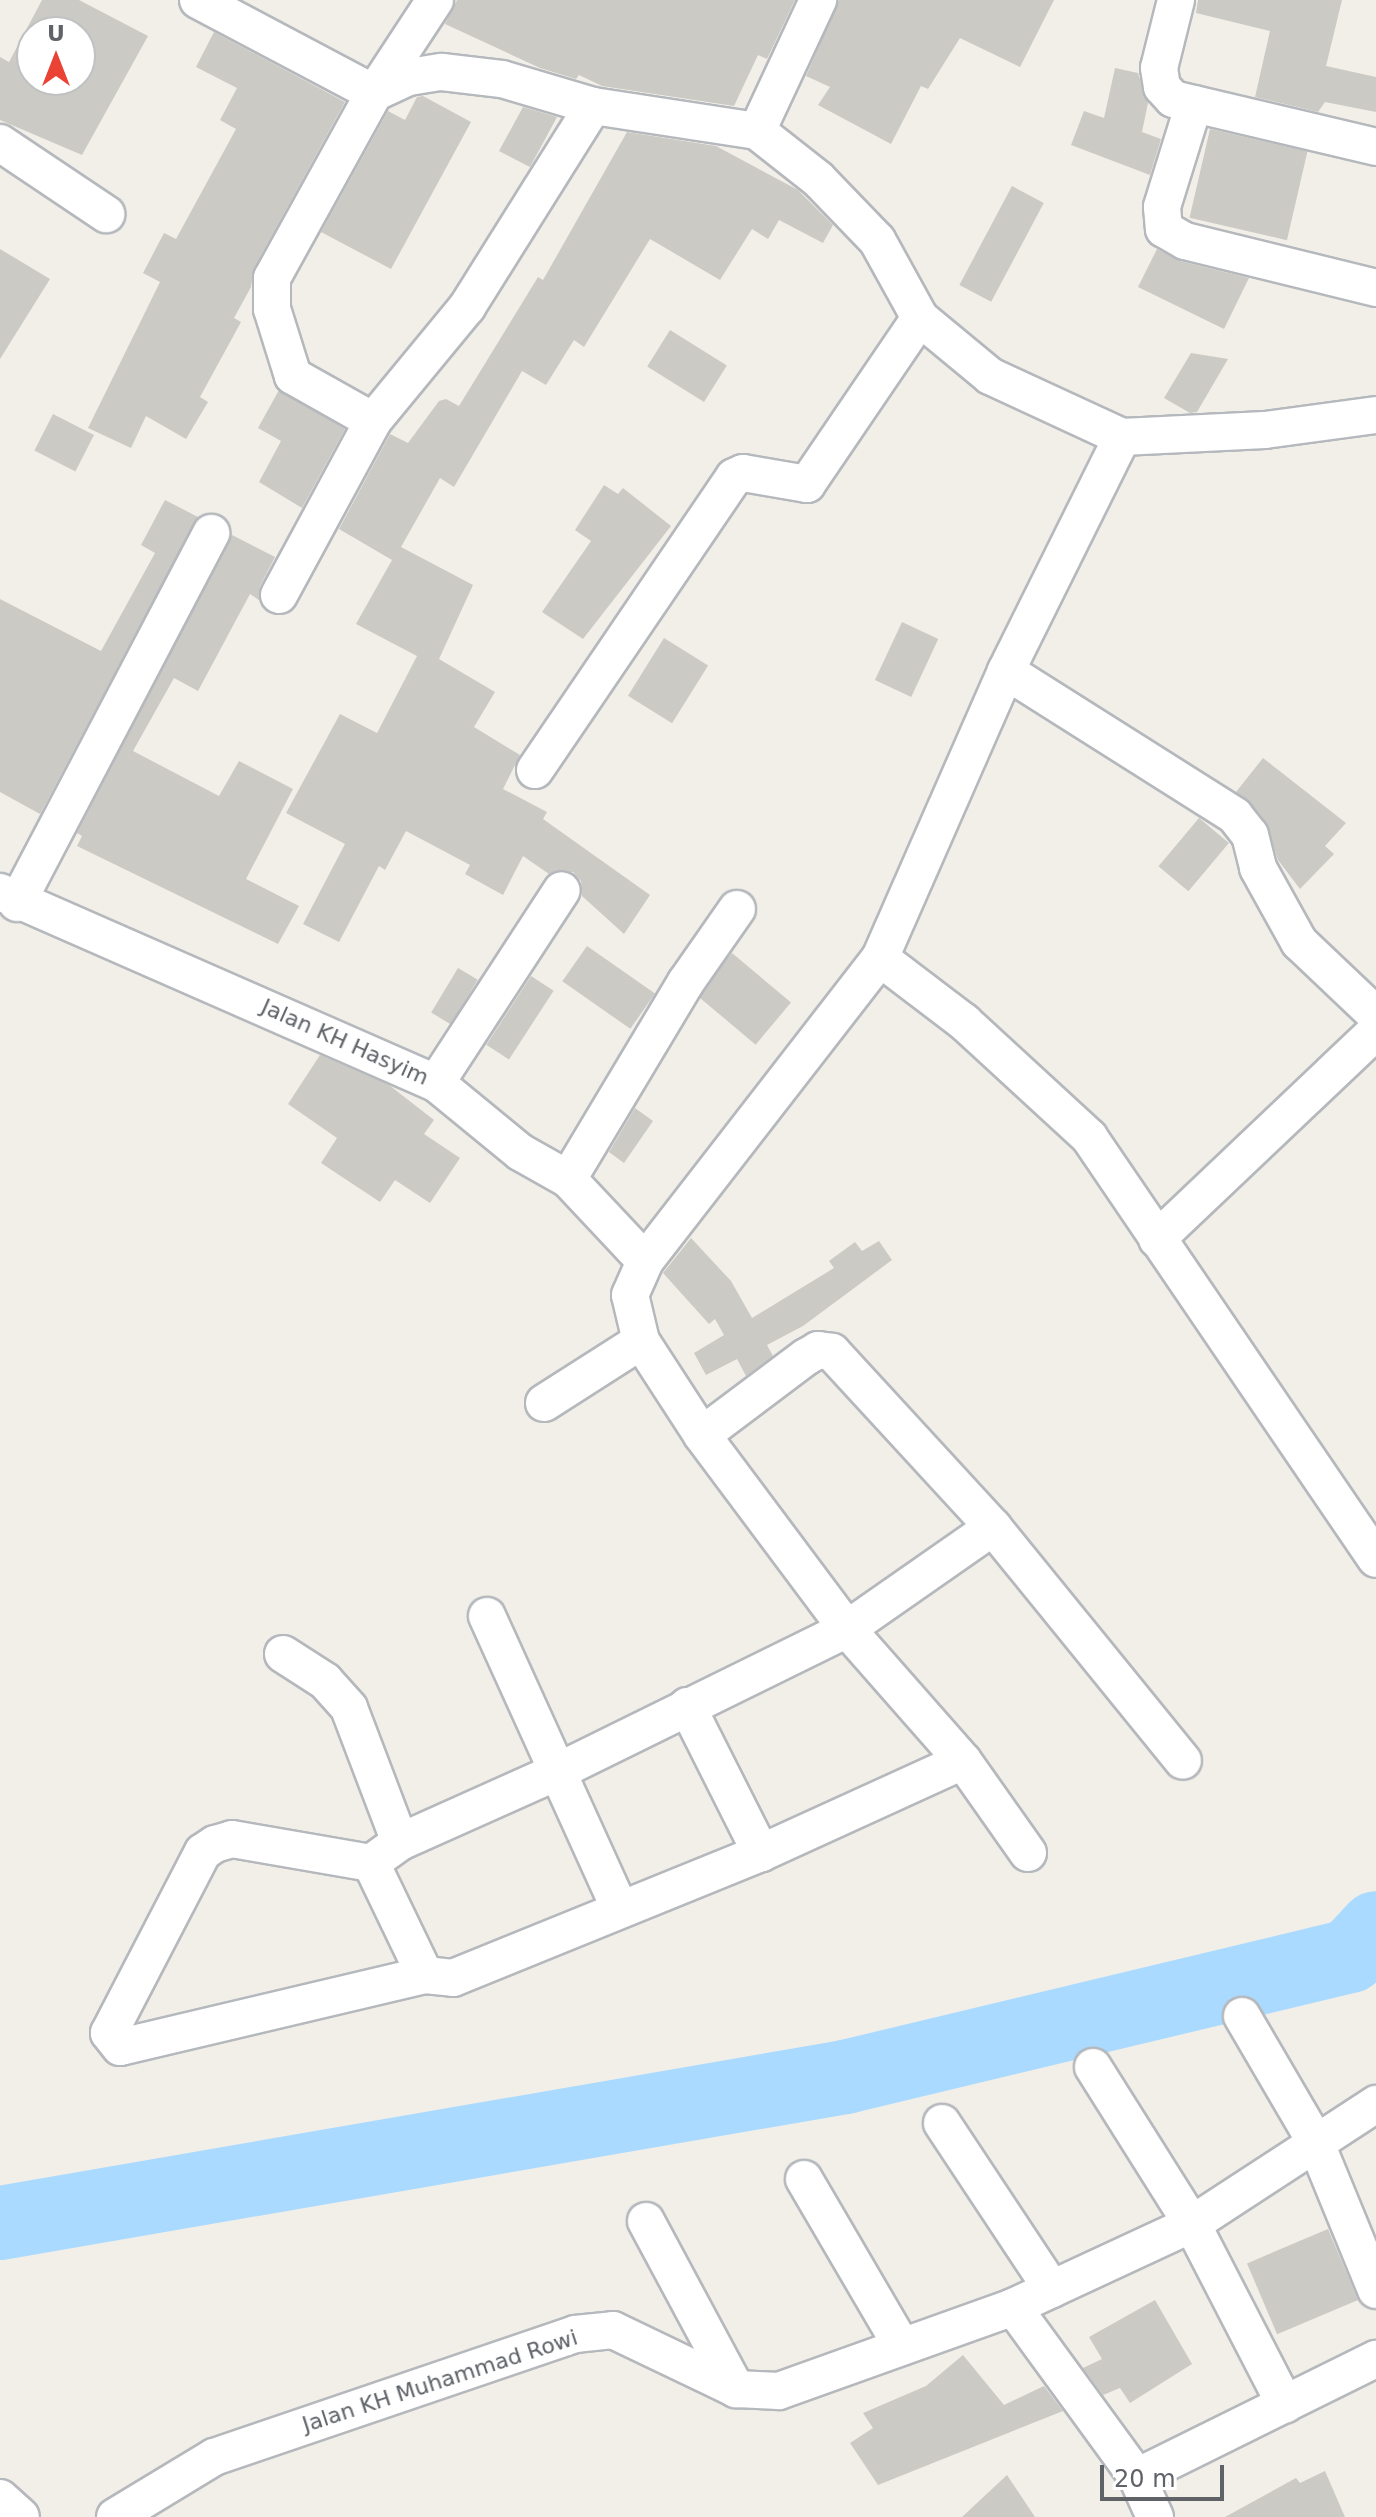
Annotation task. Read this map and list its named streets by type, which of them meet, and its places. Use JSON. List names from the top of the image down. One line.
{"streets":{"street":["Jalan KH Hasyim","Jalan KH Muhammad Rowi"]},"scale_bar":"20 m","north":"top"}
